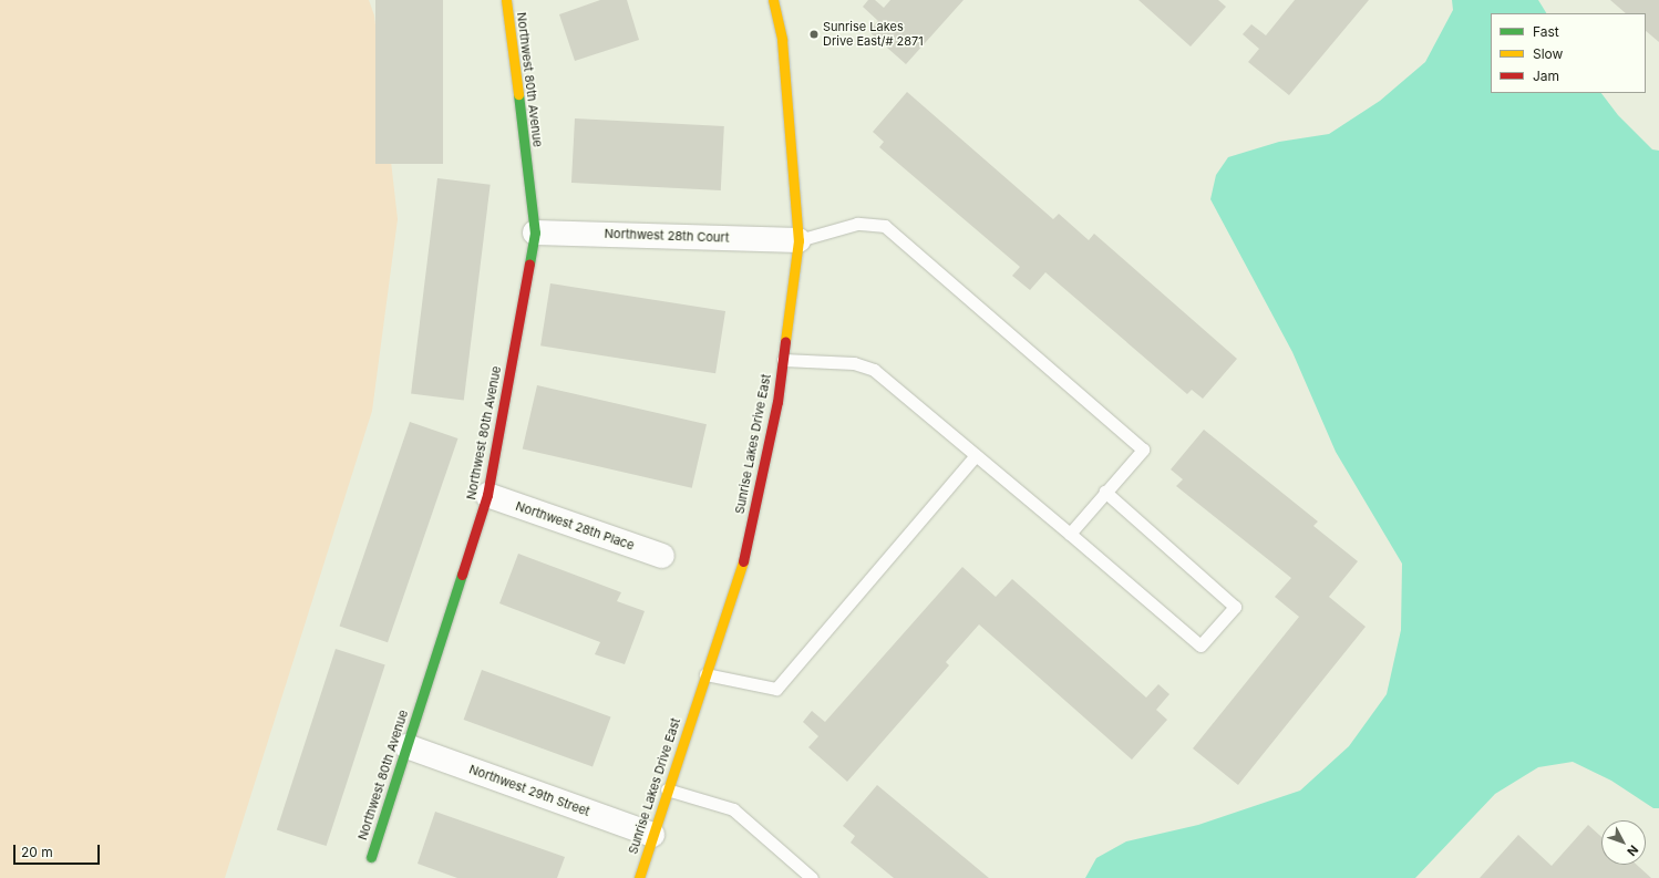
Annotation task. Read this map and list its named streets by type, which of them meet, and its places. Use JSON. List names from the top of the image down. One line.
{"streets":{"street":["Northwest 80th Avenue","Northwest 28th Court","Sunrise Lakes Drive East","Northwest 28th Place","Northwest 29th Street"]},"crossings":[["Northwest 80th Avenue","Northwest 28th Court"],["Northwest 80th Avenue","Northwest 28th Place"],["Northwest 80th Avenue","Northwest 29th Street"],["Northwest 28th Court","Sunrise Lakes Drive East"],["Sunrise Lakes Drive East","Northwest 29th Street"]],"places":["Sunrise Lakes Drive East/# 2871"],"legend":["Fast","Slow","Jam"],"scale_bar":"20 m","north":"bottom right"}
